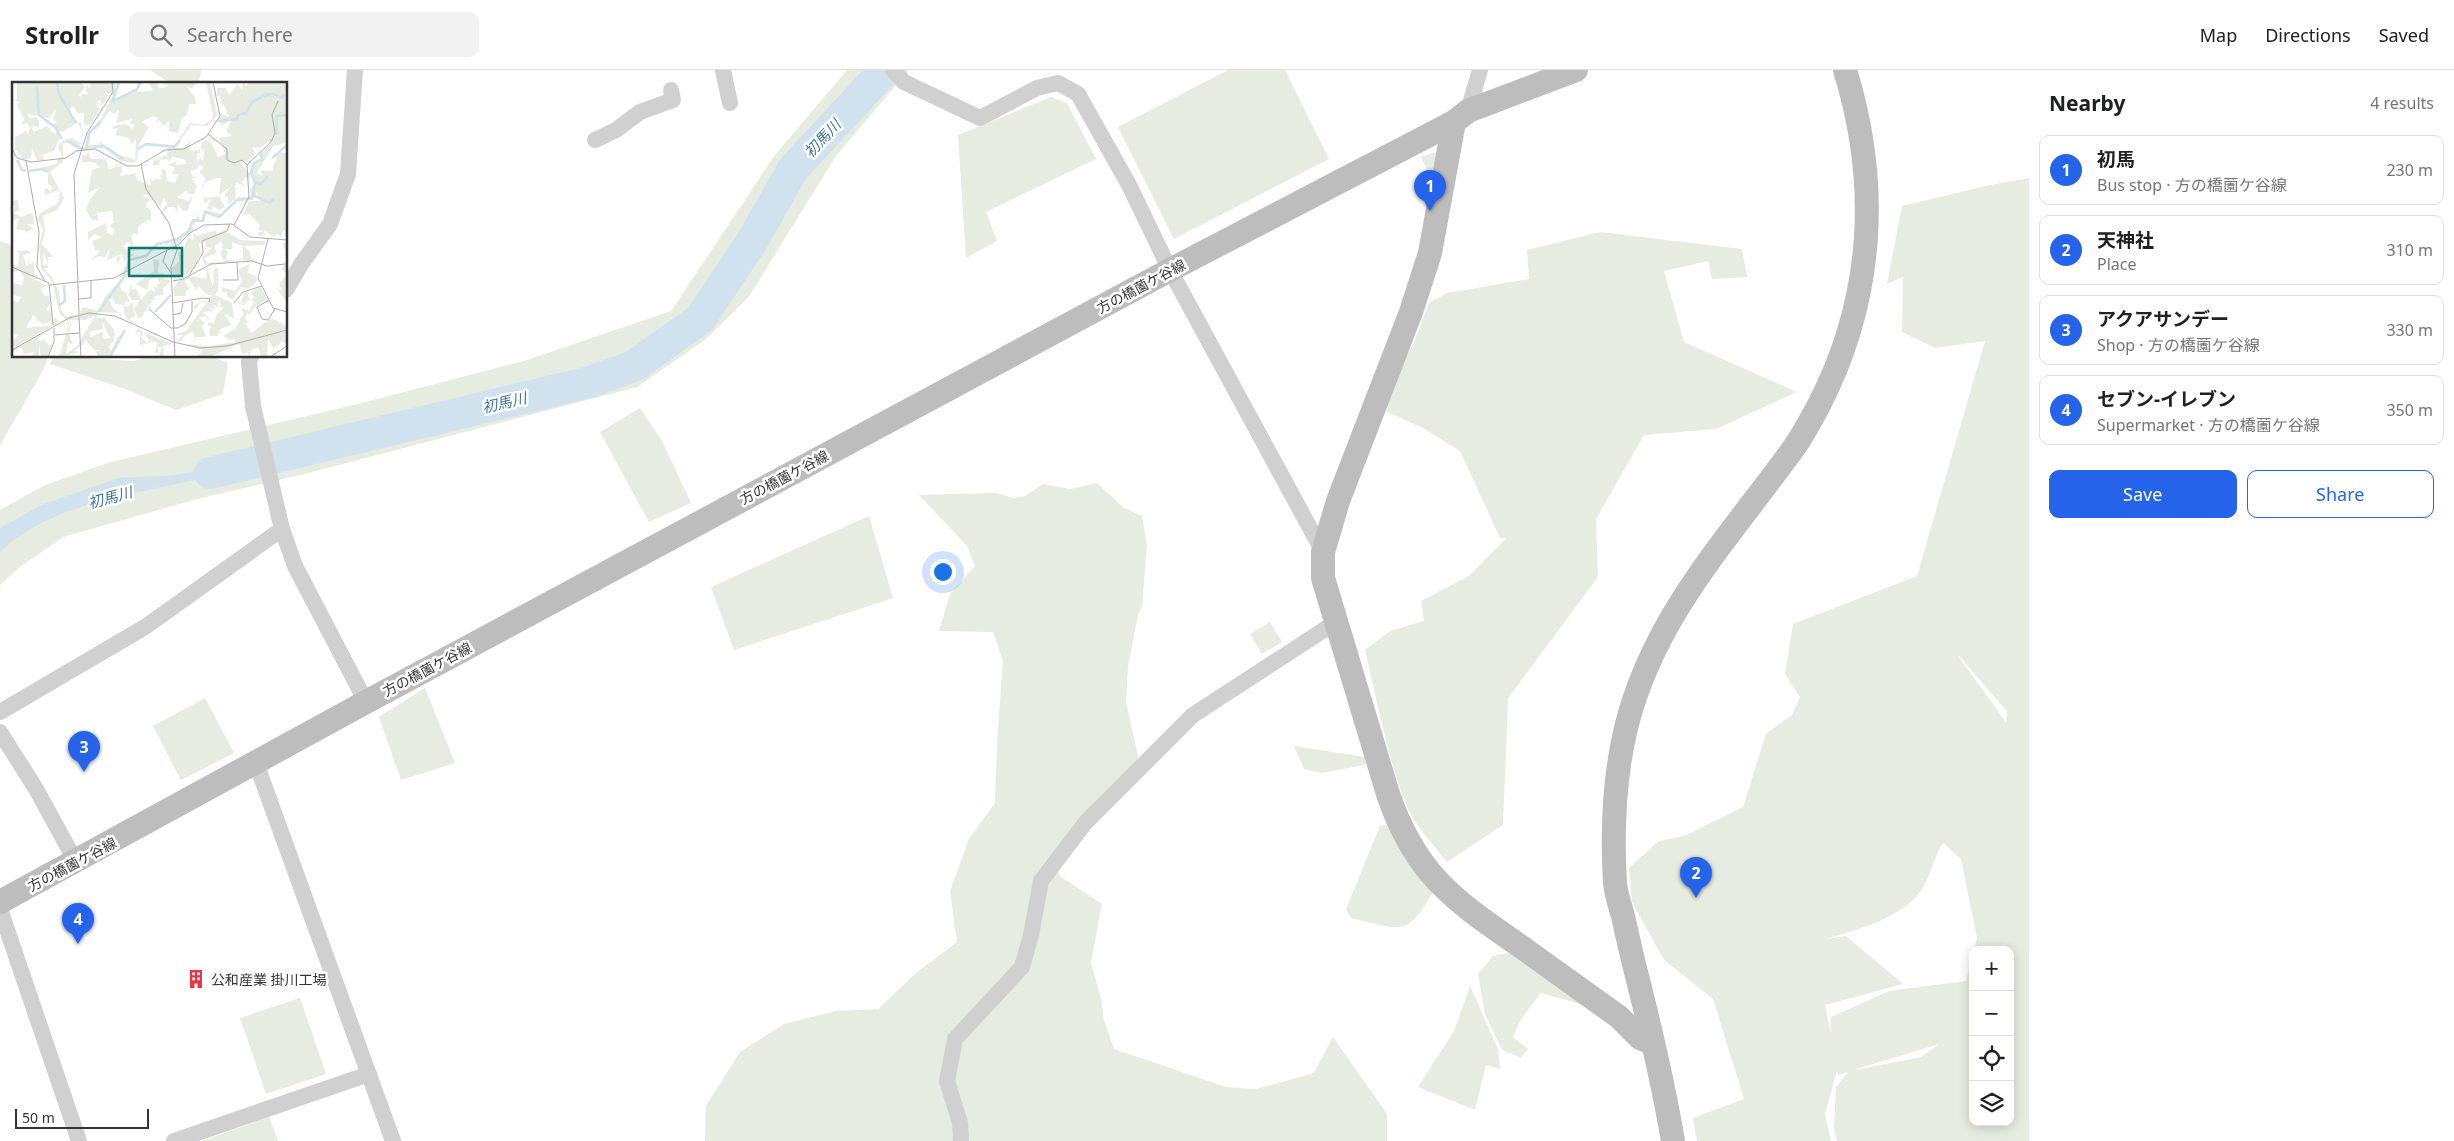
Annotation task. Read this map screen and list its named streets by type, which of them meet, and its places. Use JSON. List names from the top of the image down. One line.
{"streets":{"street":["方の橋薗ケ谷線"]},"water":["初馬川"],"places":{"building":["公和産業 掛川工場"]},"scale_bar":"50 m","page":{"header":"Strollr","search":"Search here","nav":["Map","Directions","Saved"],"heading":["Nearby","4 results"],"list":[{"mark":"1","name":"初馬","note":"Bus stop · 方の橋薗ケ谷線","value":"230 m"},{"mark":"2","name":"天神社","note":"Place","value":"310 m"},{"mark":"3","name":"アクアサンデー","note":"Shop · 方の橋薗ケ谷線","value":"330 m"},{"mark":"4","name":"セブン-イレブン","note":"Supermarket · 方の橋薗ケ谷線","value":"350 m"}],"pins":["1","3","2","4"],"buttons":["Save","Share"],"map_buttons":["+","−"],"scale":"50 m"}}
